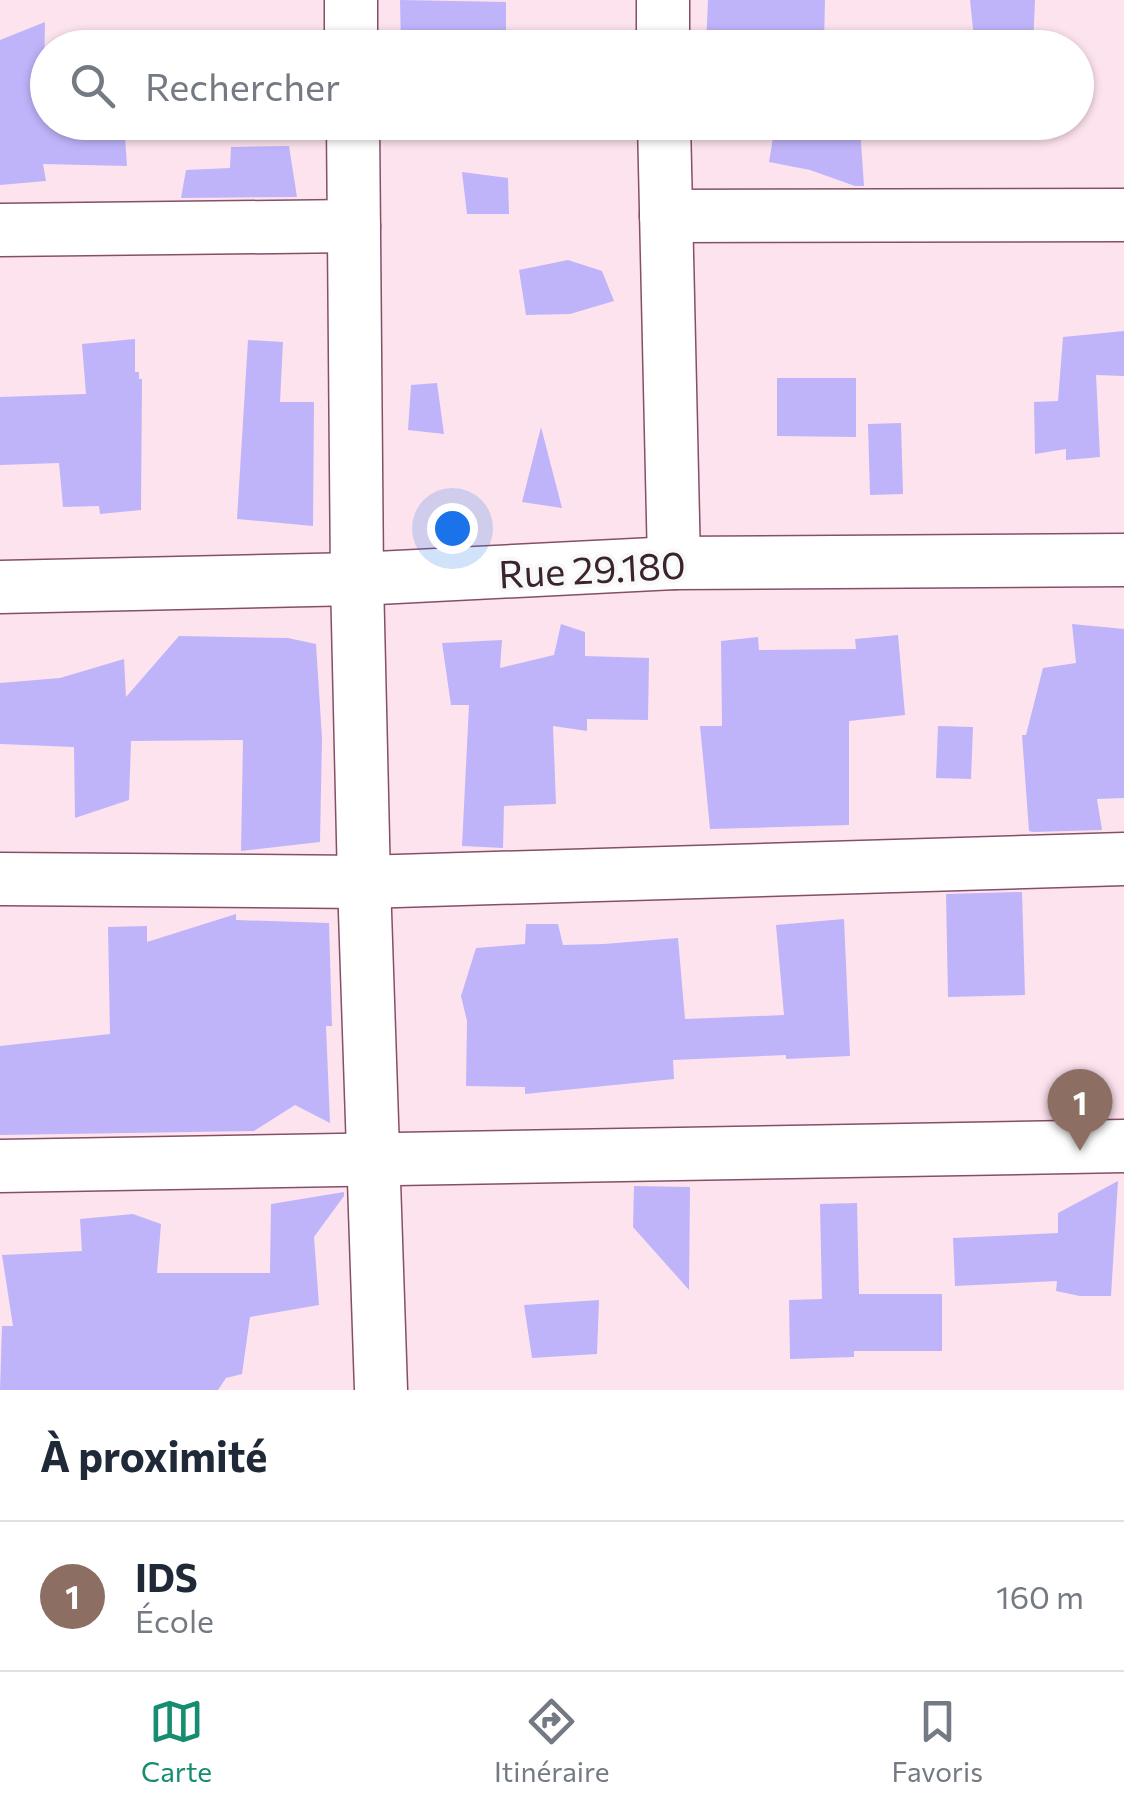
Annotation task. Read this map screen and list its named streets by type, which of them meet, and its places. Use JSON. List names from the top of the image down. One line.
{"streets":{"street":["Rue 29.180"]},"page":{"search":"Rechercher","pins":"1","heading":"À proximité","list":[{"mark":"1","name":"IDS","note":"École","value":"160 m"}],"nav":["Carte","Itinéraire","Favoris"]}}
